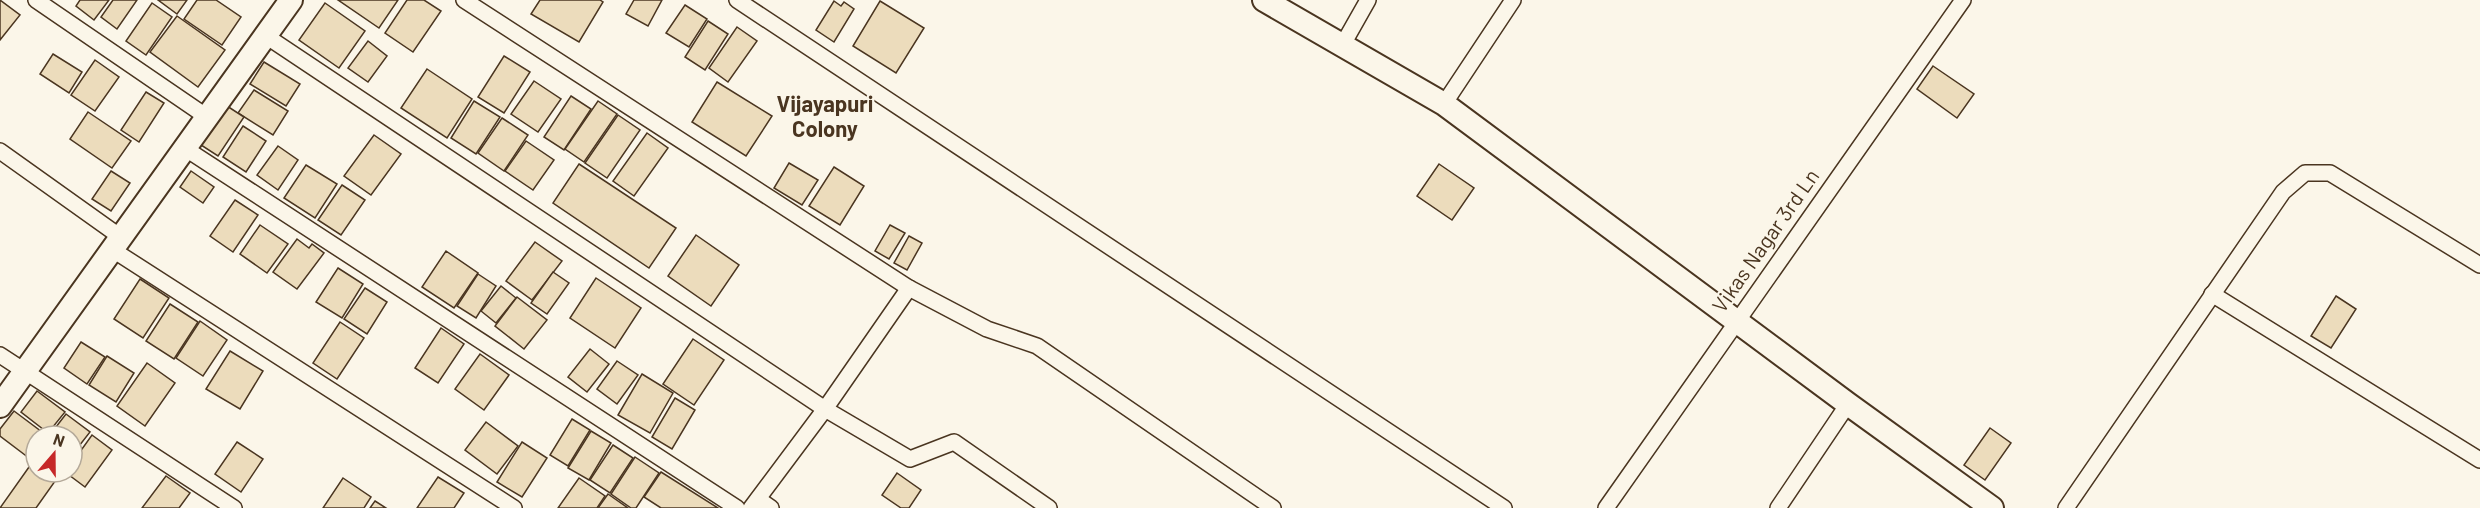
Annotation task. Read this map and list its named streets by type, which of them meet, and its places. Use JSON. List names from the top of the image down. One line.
{"streets":{"street":["Vikas Nagar 3rd Ln"]},"districts":["Vijayapuri Colony"],"north":"top"}
